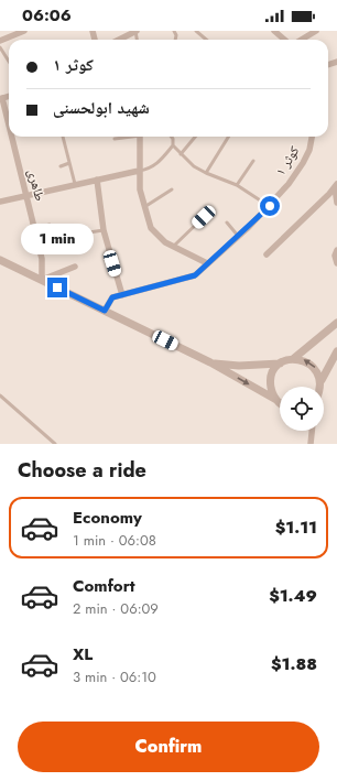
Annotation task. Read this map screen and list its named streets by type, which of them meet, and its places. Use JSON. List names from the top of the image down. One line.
{"streets":{"street":["کوثر ۱","طاهری"]},"page":{"status":"06:06","banner":["کوثر ۱","شهید ابولحسنی"],"bubble":"1 min","heading":"Choose a ride","list":[{"name":"Economy","note":"1 min · 06:08","value":"$1.11"},{"name":"Comfort","note":"2 min · 06:09","value":"$1.49"},{"name":"XL","note":"3 min · 06:10","value":"$1.88"}],"buttons":"Confirm"}}
